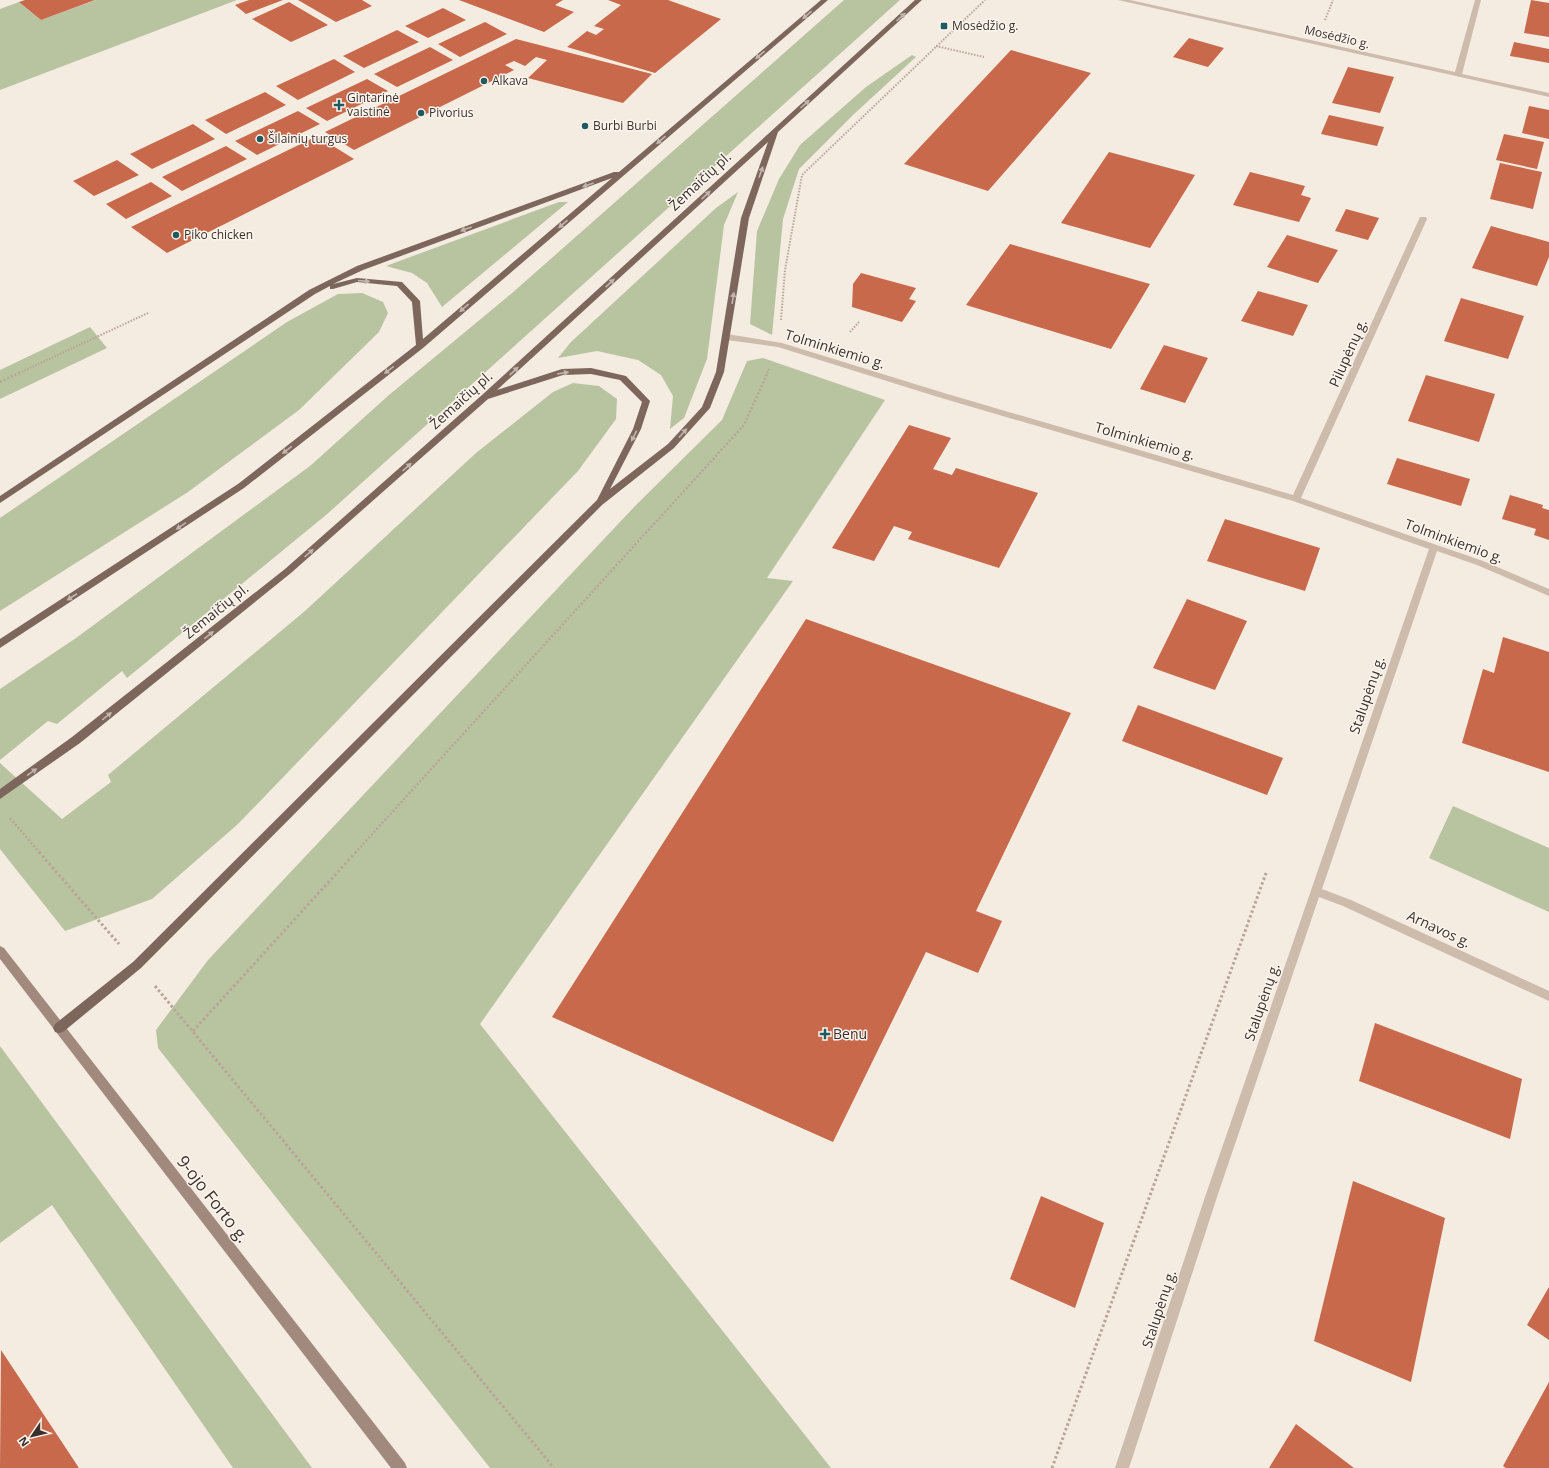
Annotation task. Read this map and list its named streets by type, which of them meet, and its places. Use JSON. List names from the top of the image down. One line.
{"streets":{"main road":["Žemaičių pl.","9-ojo Forto g."],"street":["Mosėdžio g.","Tolminkiemio g.","Pilupėnų g.","Stalupėnų g.","Arnavos g."]},"crossings":[["Tolminkiemio g.","Pilupėnų g."],["Tolminkiemio g.","Stalupėnų g."],["Stalupėnų g.","Arnavos g."]],"places":{"transit":["Mosėdžio g."],"other":["Alkava","Pivorius","Burbi Burbi","Šilainių turgus","Piko chicken"],"health":["Gintarinė vaistinė","Benu"]},"north":"bottom left"}
